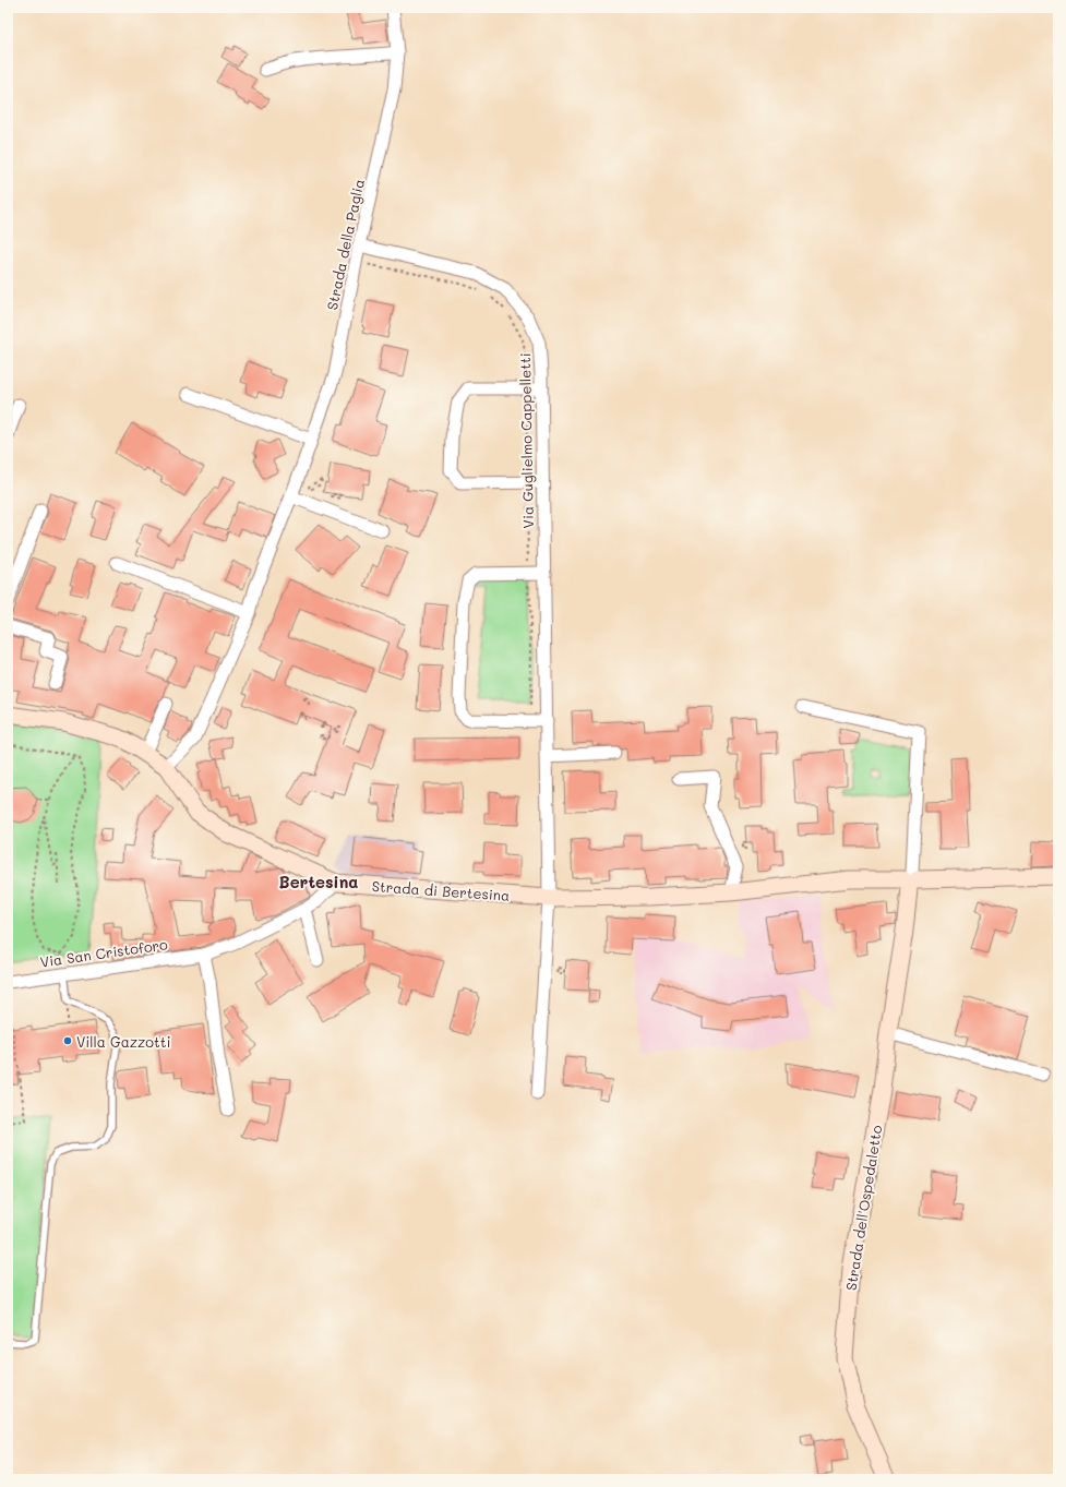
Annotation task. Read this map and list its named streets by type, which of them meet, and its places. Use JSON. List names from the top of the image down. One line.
{"streets":{"street":["Strada della Paglia","Via Guglielmo Cappelletti","Strada di Bertesina","Via San Cristoforo","Strada dell'Ospedaletto"]},"crossings":[["Strada della Paglia","Via Guglielmo Cappelletti"],["Strada della Paglia","Strada di Bertesina"],["Via Guglielmo Cappelletti","Strada di Bertesina"],["Strada di Bertesina","Via San Cristoforo"],["Strada di Bertesina","Strada dell'Ospedaletto"]],"districts":["Bertesina"],"places":["Villa Gazzotti"]}
